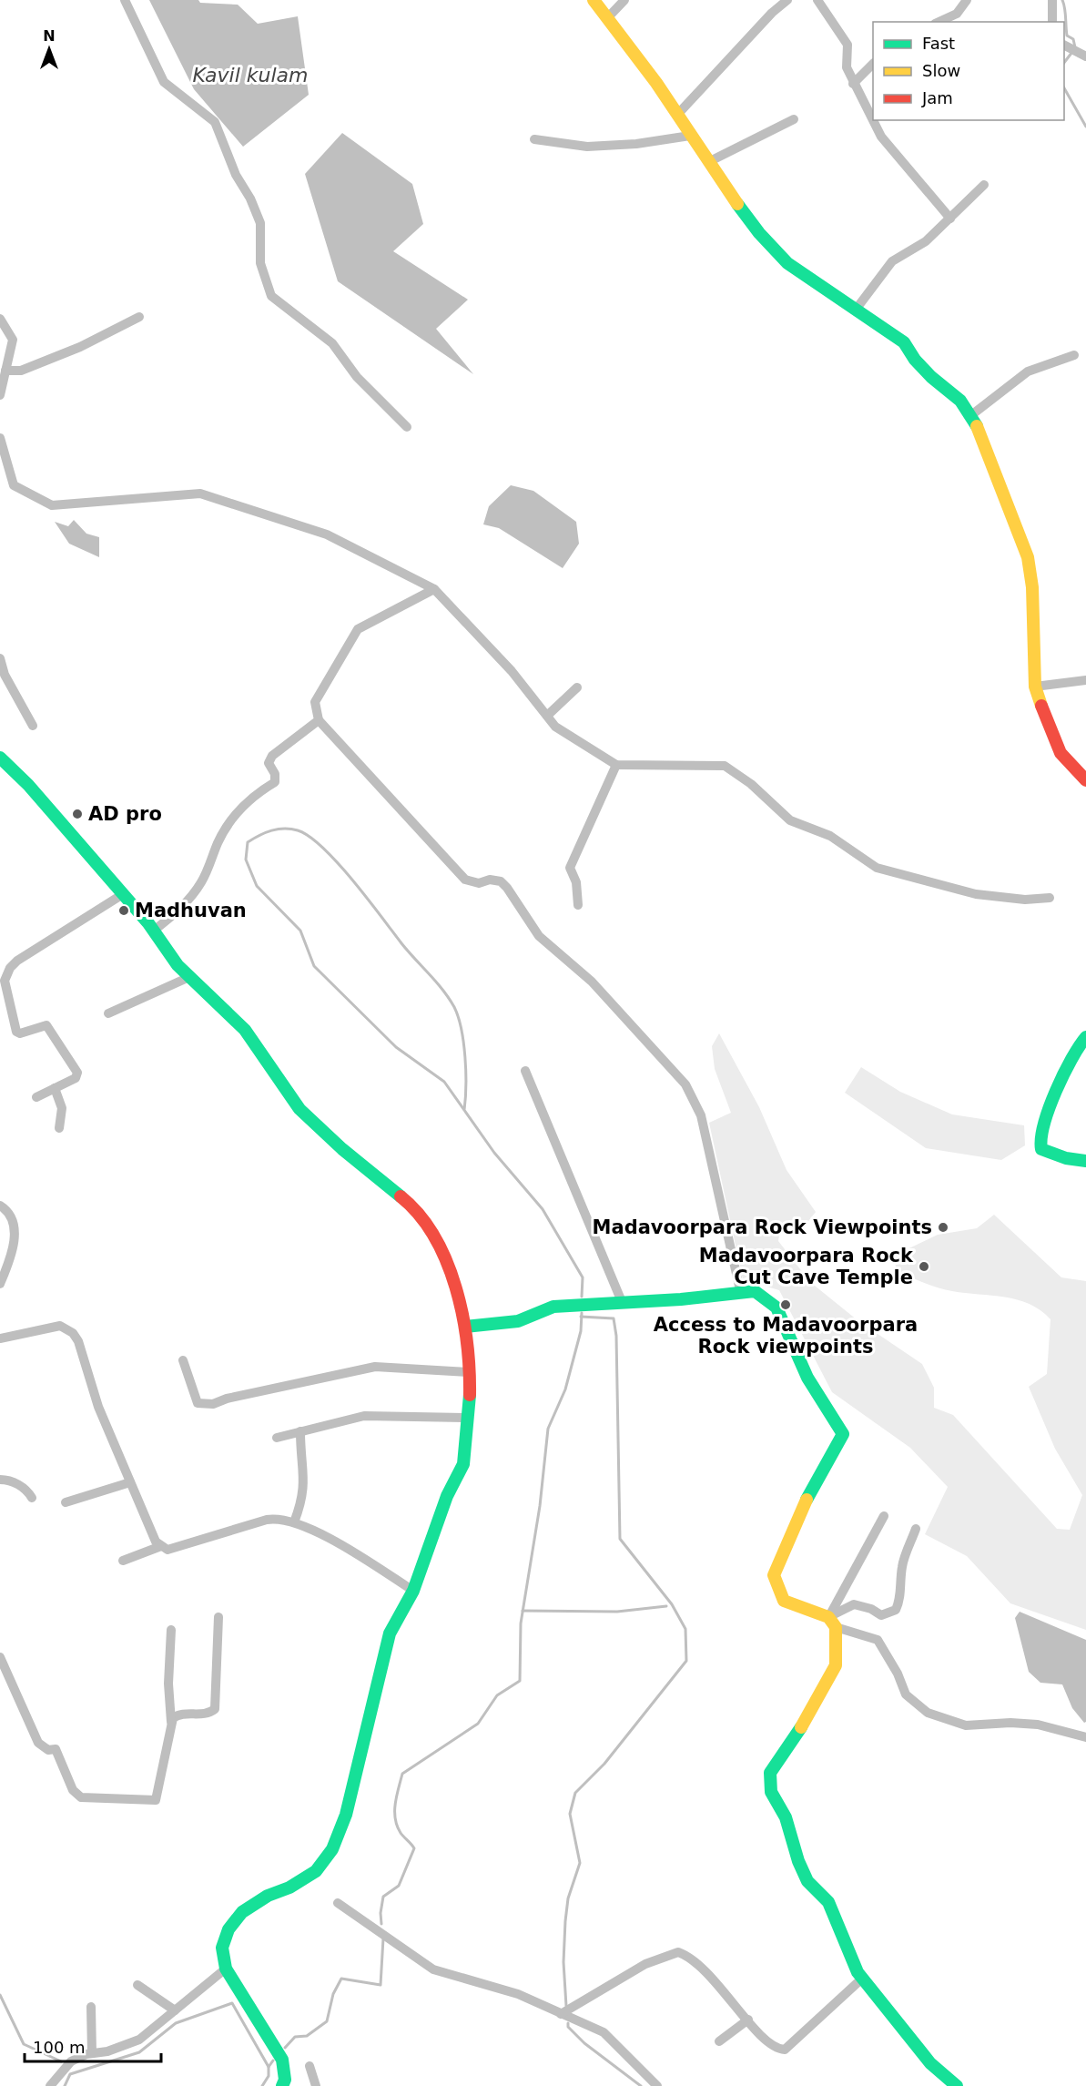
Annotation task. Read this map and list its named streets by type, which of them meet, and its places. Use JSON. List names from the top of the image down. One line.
{"water":["Kavil kulam"],"places":["AD pro","Madhuvan","Madavoorpara Rock Viewpoints","Madavoorpara Rock Cut Cave Temple","Access to Madavoorpara Rock viewpoints"],"legend":["Fast","Slow","Jam"],"scale_bar":"100 m","north":"top"}
